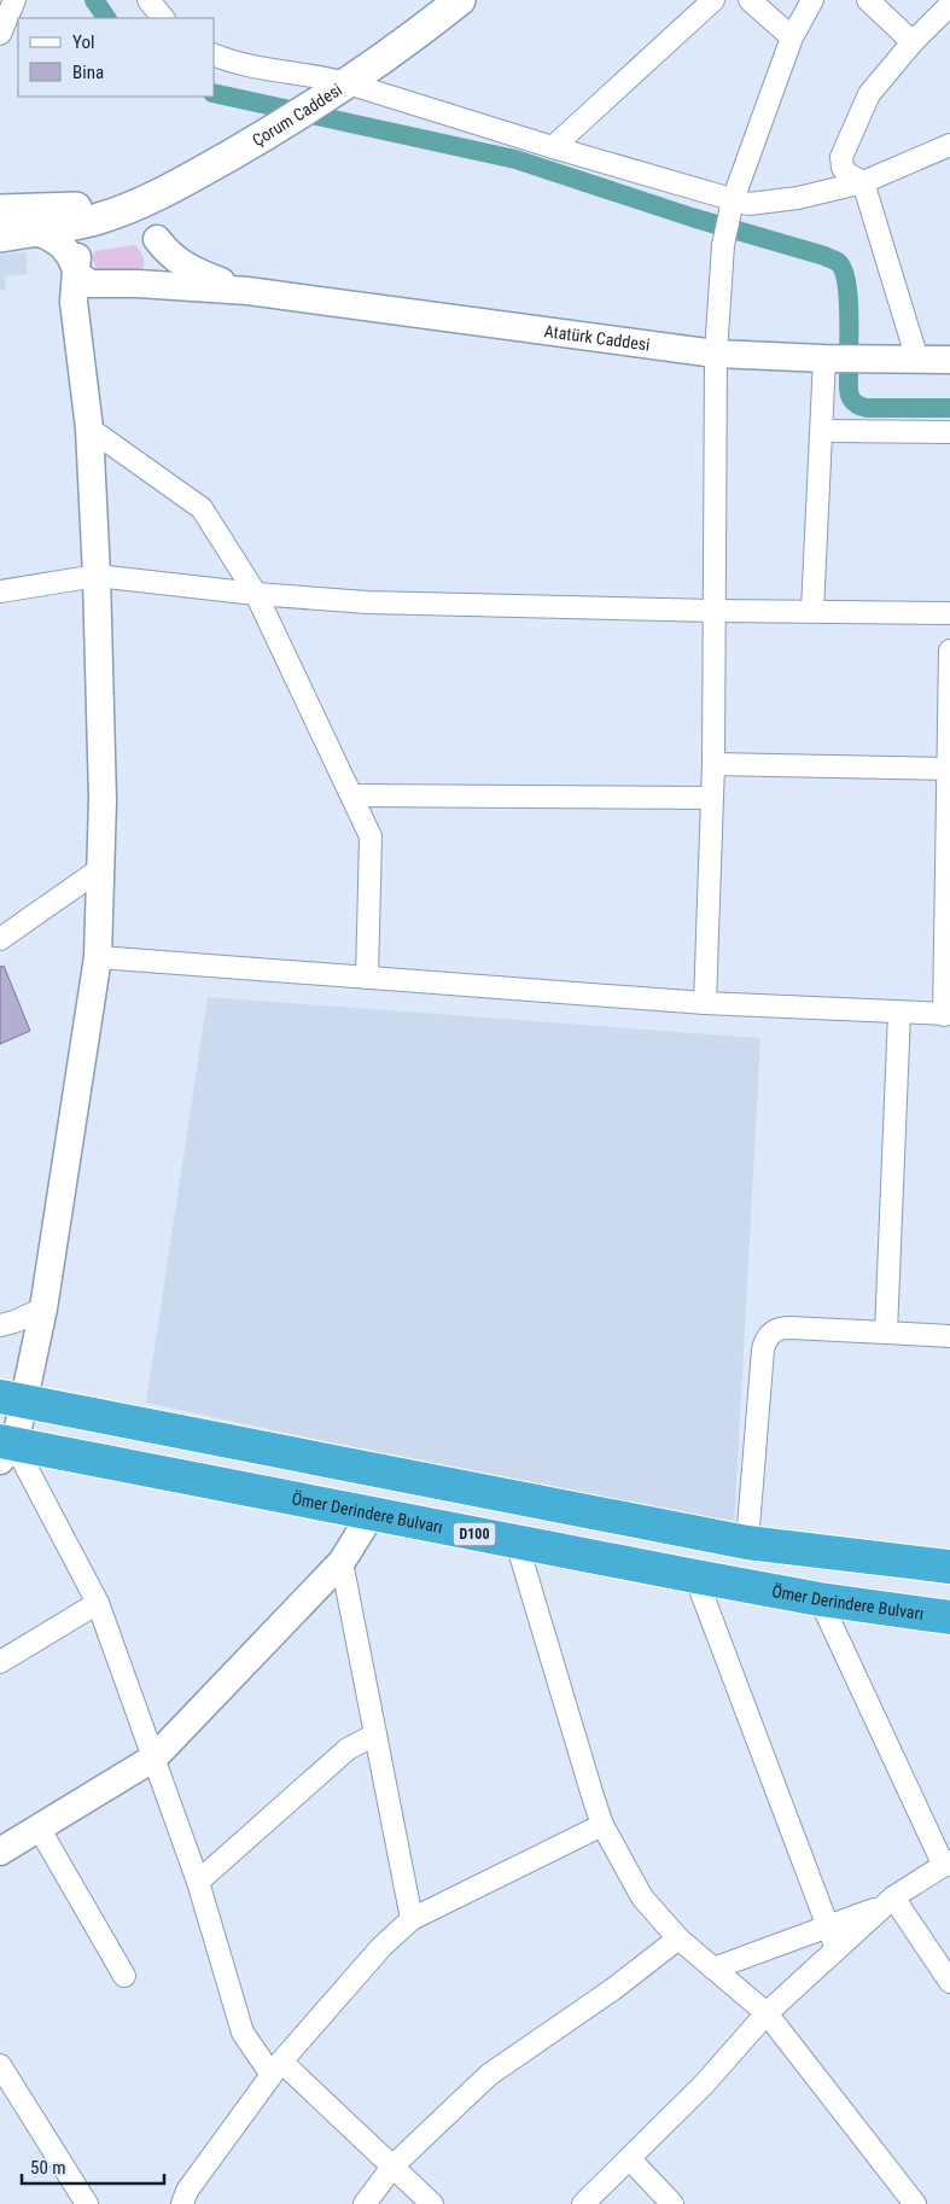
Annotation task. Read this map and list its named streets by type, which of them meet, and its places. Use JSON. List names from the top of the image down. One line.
{"streets":{"highway":["Ömer Derindere Bulvarı","D100"],"main road":["Çorum Caddesi"],"street":["Atatürk Caddesi"]},"legend":["Yol","Bina"],"scale_bar":"50 m"}
